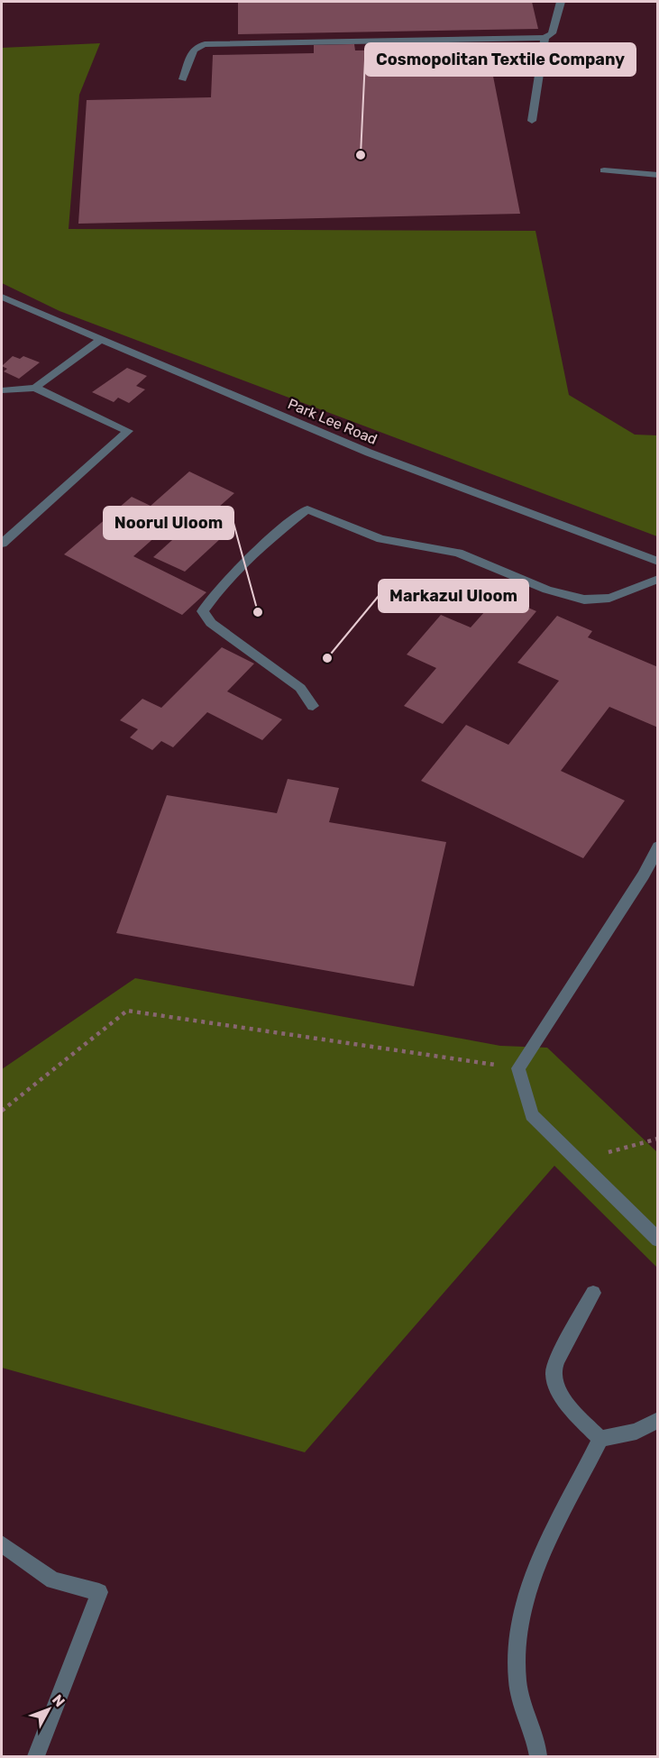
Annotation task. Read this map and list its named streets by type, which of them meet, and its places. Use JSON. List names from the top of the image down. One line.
{"streets":{"street":["Park Lee Road"]},"places":["Cosmopolitan Textile Company","Noorul Uloom","Markazul Uloom"],"north":"top right"}
